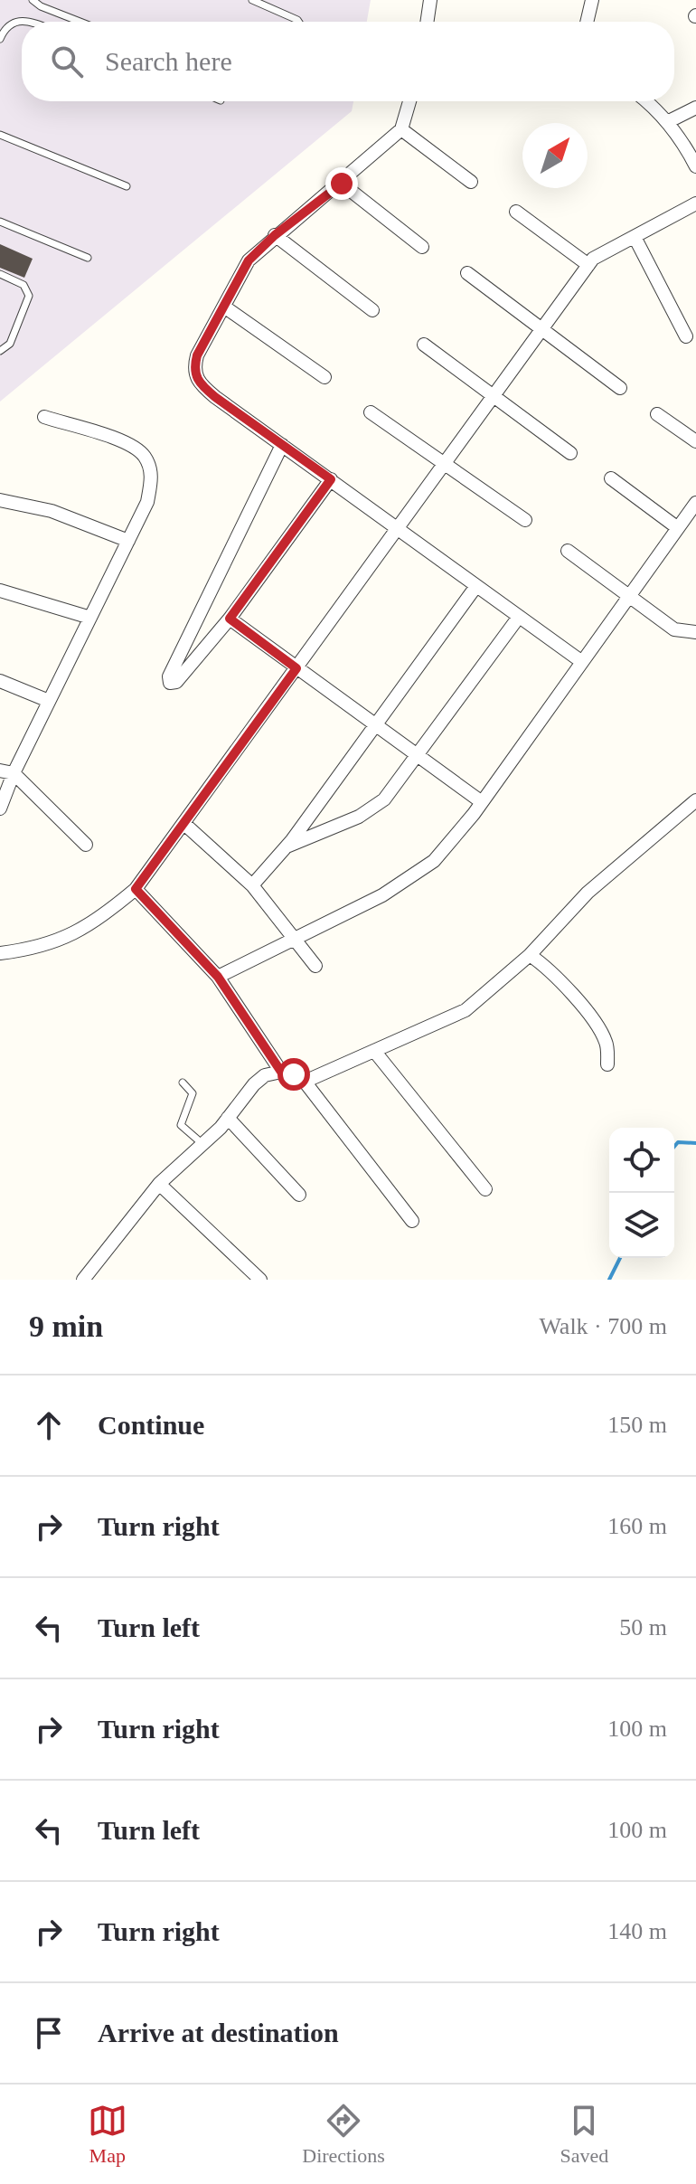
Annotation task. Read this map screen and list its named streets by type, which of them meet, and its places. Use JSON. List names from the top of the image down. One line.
{"north":"top right","page":{"search":"Search here","heading":["9 min","Walk · 700 m"],"list":[["Continue","150 m"],["Turn right","160 m"],["Turn left","50 m"],["Turn right","100 m"],["Turn left","100 m"],["Turn right","140 m"],"Arrive at destination"],"nav":["Map","Directions","Saved"]}}
